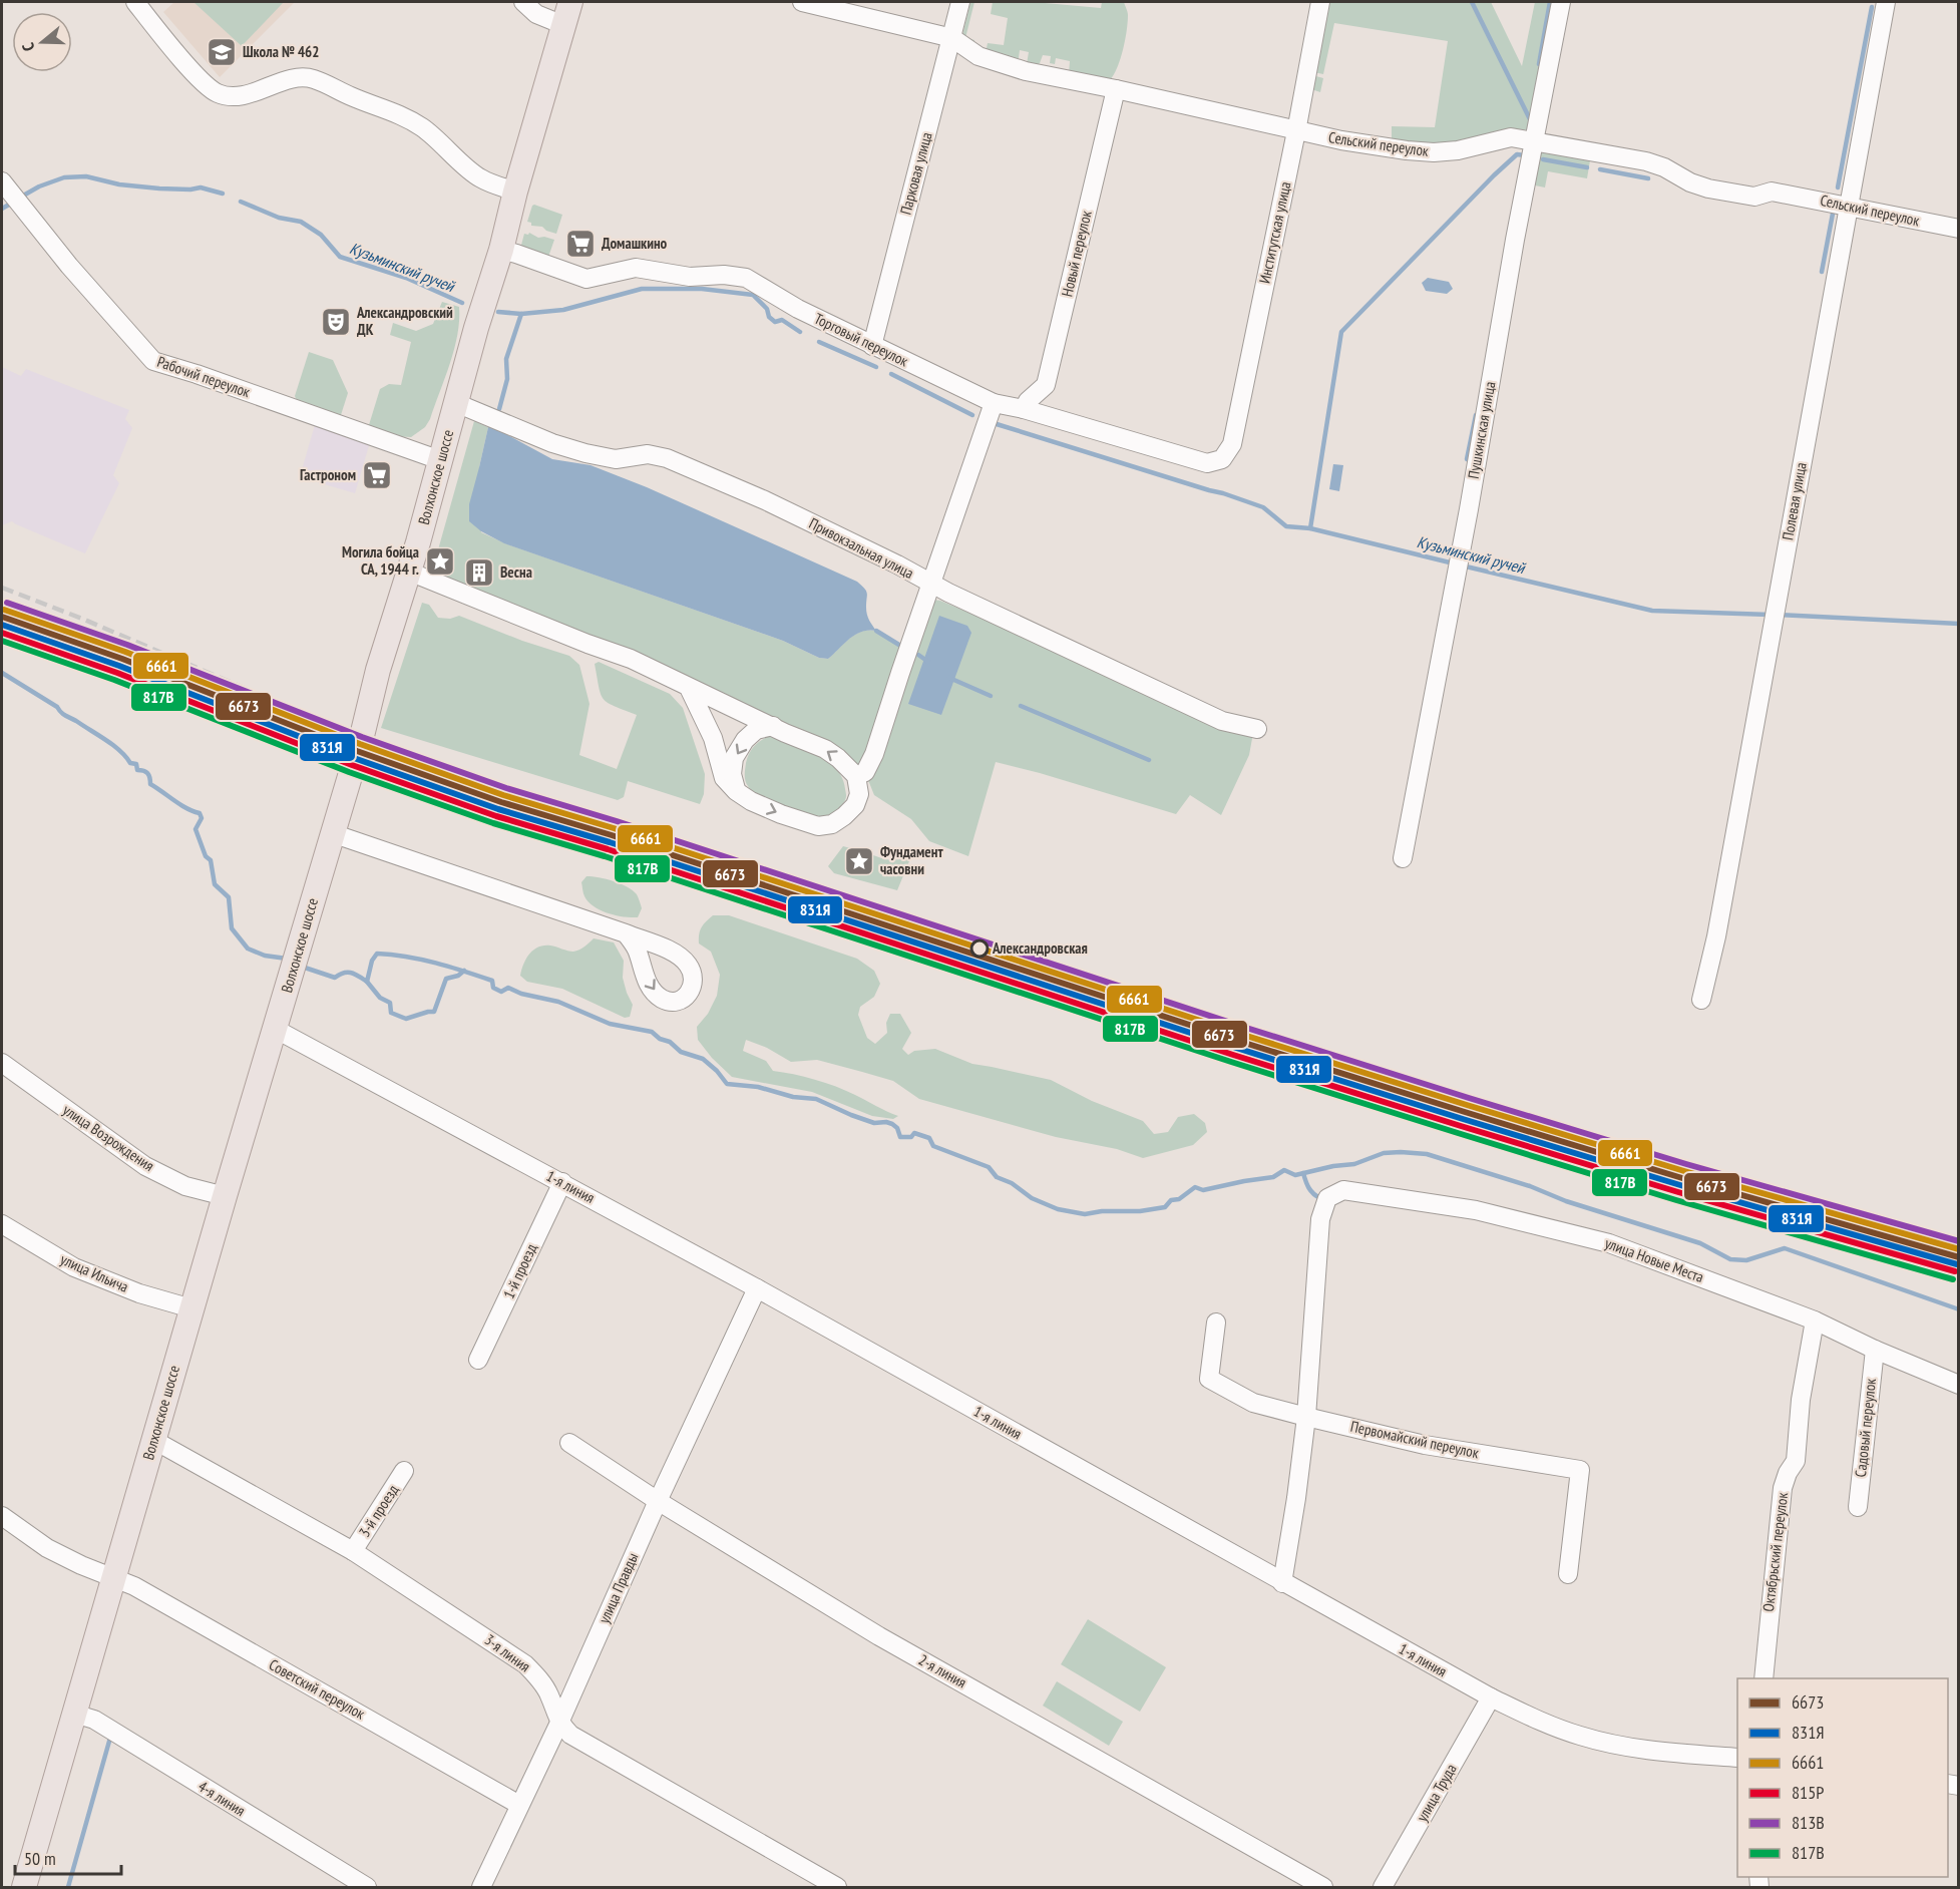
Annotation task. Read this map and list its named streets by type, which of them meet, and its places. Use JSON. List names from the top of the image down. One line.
{"streets":{"main road":["Волхонское шоссе"],"street":["Сельский переулок","Парковая улица","Институтская улица","Новый переулок","Торговый переулок","Рабочий переулок","Пушкинская улица","Полевая улица","Привокзальная улица","улица Возрождения","1-я линия","улица Новые Места","1-й проезд","улица Ильича","Садовый переулок","Первомайский переулок","3-й проезд","Октябрьский переулок","улица Правды","3-я линия","2-я линия","Советский переулок","улица Труда","4-я линия"]},"crossings":[["Сельский переулок","Парковая улица"],["Сельский переулок","Институтская улица"],["Сельский переулок","Новый переулок"],["Сельский переулок","Пушкинская улица"],["Сельский переулок","Полевая улица"],["Парковая улица","Торговый переулок"],["Институтская улица","Торговый переулок"],["Новый переулок","Торговый переулок"],["Торговый переулок","Волхонское шоссе"],["Рабочий переулок","Волхонское шоссе"],["Волхонское шоссе","Привокзальная улица"],["Волхонское шоссе","улица Возрождения"],["Волхонское шоссе","1-я линия"],["Волхонское шоссе","улица Ильича"],["Волхонское шоссе","3-я линия"],["Волхонское шоссе","Советский переулок"],["Волхонское шоссе","4-я линия"],["1-я линия","1-й проезд"],["1-я линия","улица Правды"],["1-я линия","улица Труда"],["улица Новые Места","Садовый переулок"],["улица Новые Места","Первомайский переулок"],["улица Новые Места","Октябрьский переулок"],["3-й проезд","3-я линия"],["улица Правды","3-я линия"],["улица Правды","2-я линия"],["улица Правды","Советский переулок"]],"water":["Кузьминский ручей"],"places":{"school or university":["Школа № 462"],"supermarket":["Домашкино","Гастроном"],"theatre":["Александровский ДК"],"place":["Могила бойца СА, 1944 г.","Фундамент часовни"],"building":["Весна"],"other":["Александровская"]},"lines":["transit line 813В","transit line 6661","transit line 6673","transit line 831Я","transit line 815Р","transit line 817В"],"legend":["6673","831Я","6661","815Р","813В","817В"],"scale_bar":"50 m","north":"left"}
